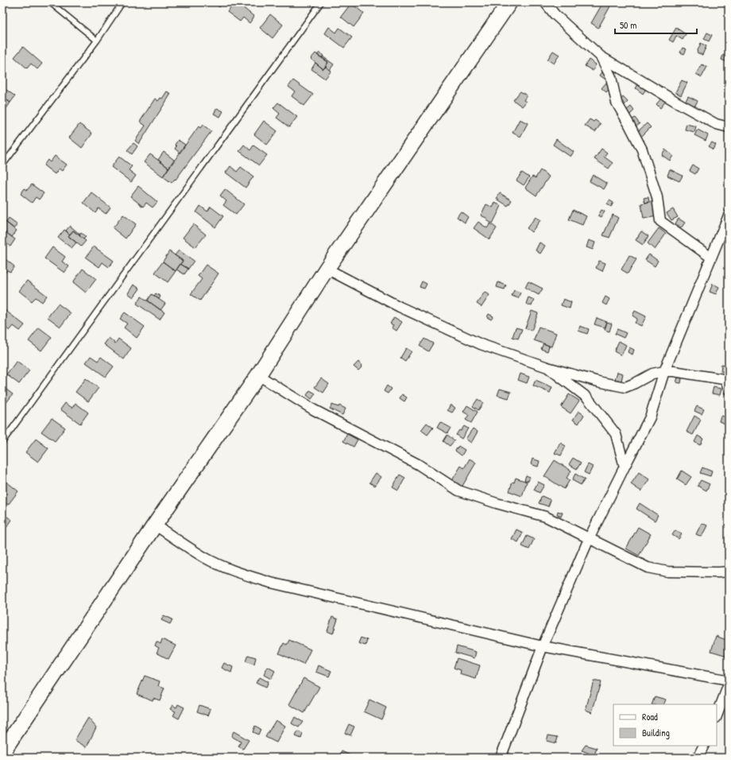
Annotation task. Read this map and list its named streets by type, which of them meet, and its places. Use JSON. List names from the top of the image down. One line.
{"legend":["Road","Building"],"scale_bar":"50 m"}
